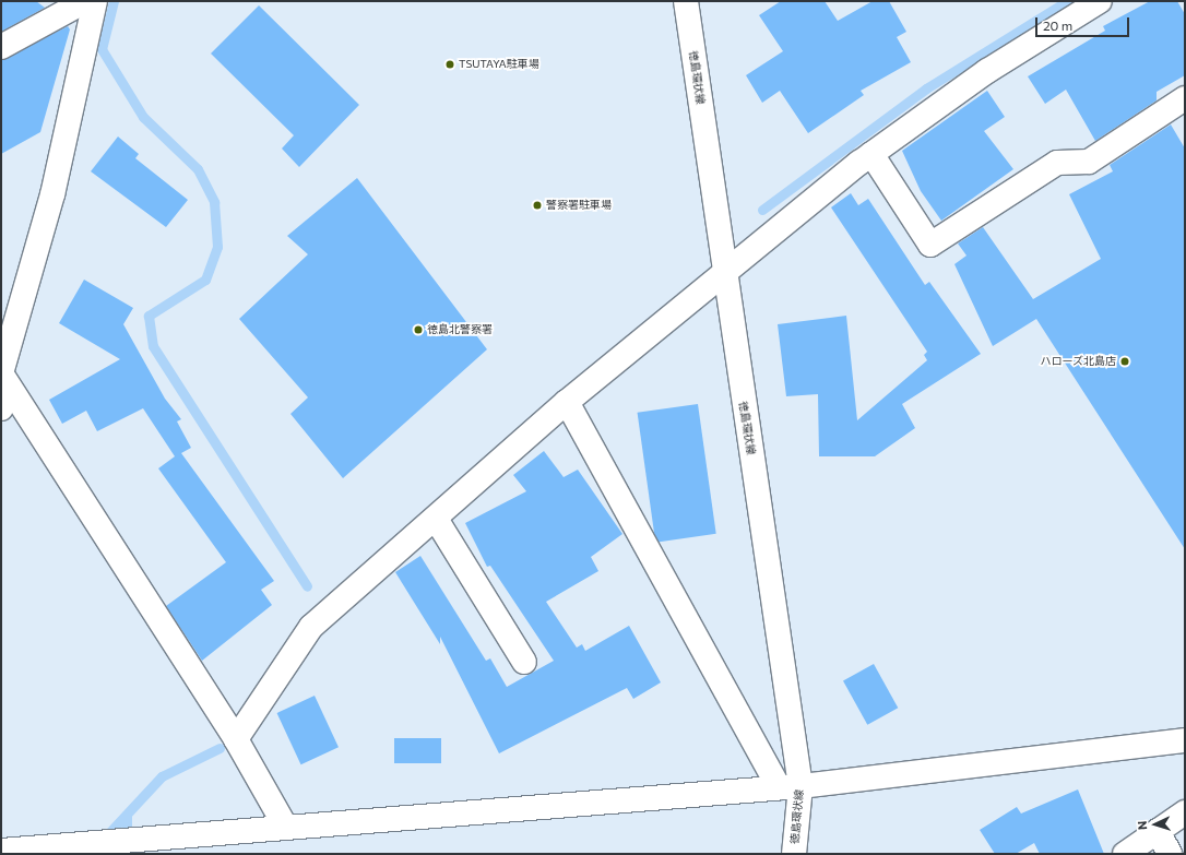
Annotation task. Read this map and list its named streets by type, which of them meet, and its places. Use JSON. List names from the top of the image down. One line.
{"streets":{"street":["徳島環状線"]},"places":["TSUTAYA駐車場","警察署駐車場","徳島北警察署","ハローズ北島店"],"scale_bar":"20 m","north":"left"}
